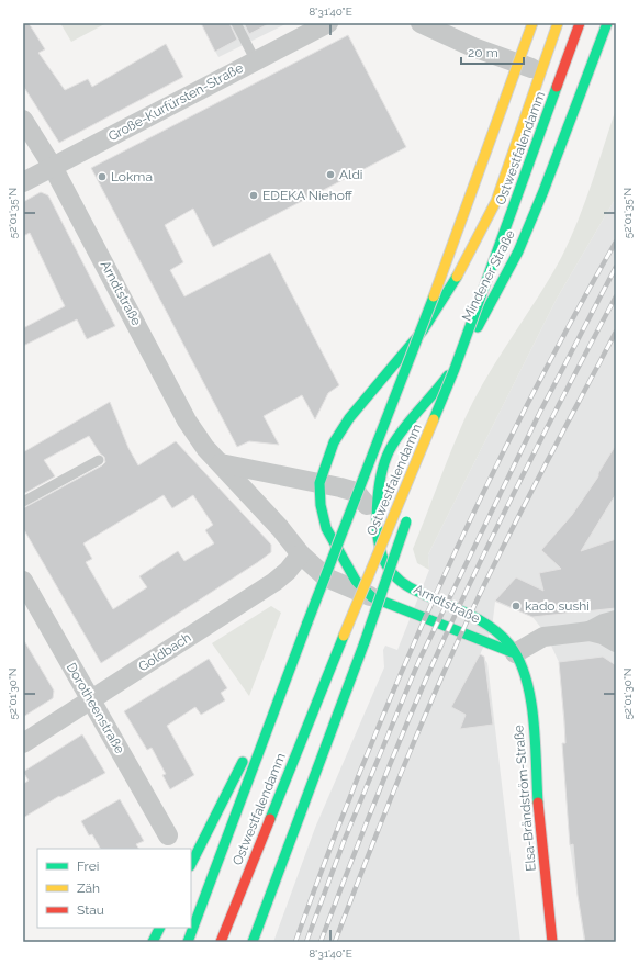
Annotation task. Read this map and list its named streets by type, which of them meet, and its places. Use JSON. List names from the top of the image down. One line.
{"streets":{"main road":["Ostwestfalendamm","Mindener Straße","Arndtstraße","Elsa-Brändström-Straße"],"street":["Große-Kurfürsten-Straße","Goldbach","Dorotheenstraße"]},"crossings":[["Große-Kurfürsten-Straße","Arndtstraße"],["Mindener Straße","Arndtstraße"],["Arndtstraße","Goldbach"],["Arndtstraße","Elsa-Brändström-Straße"],["Goldbach","Dorotheenstraße"]],"places":["Aldi","Lokma","EDEKA Niehoff","kado sushi"],"legend":["Frei","Zäh","Stau"],"scale_bar":"20 m","coordinates":["8°31'40\"E","52°01'35\"N","52°01'30\"N"]}
